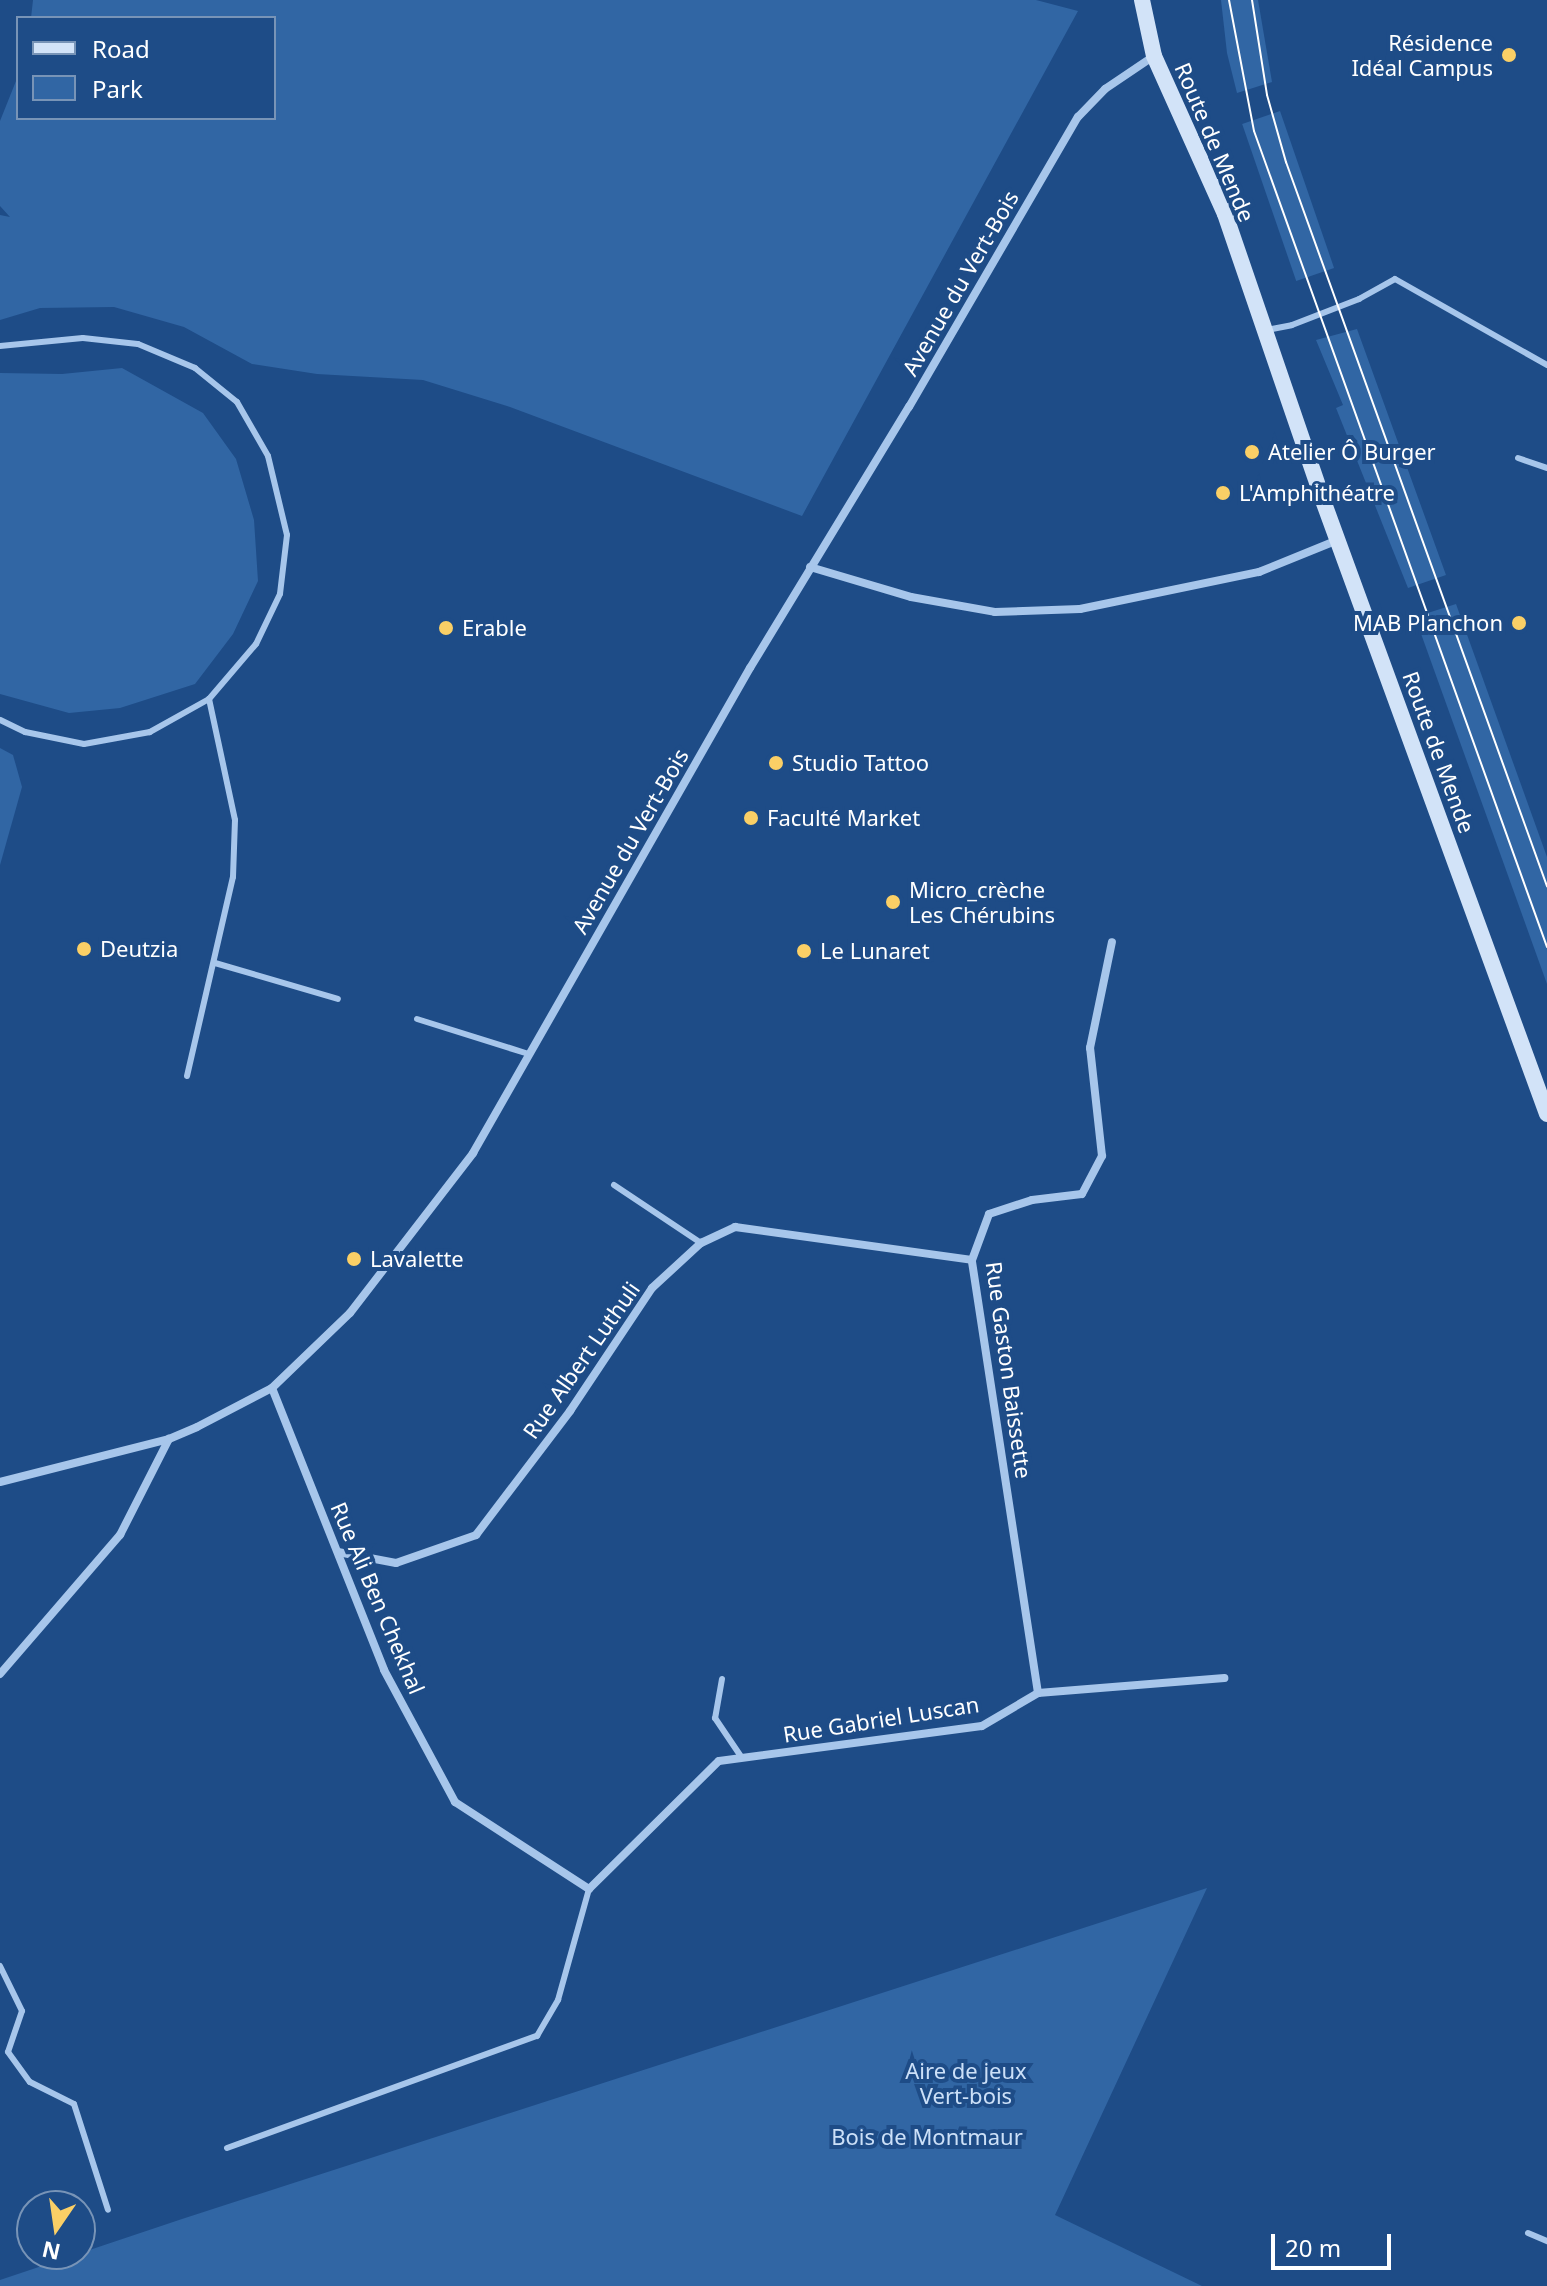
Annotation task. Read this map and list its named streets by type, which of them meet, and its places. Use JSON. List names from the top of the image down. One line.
{"streets":{"main road":["Route de Mende"],"street":["Avenue du Vert-Bois","Rue Albert Luthuli","Rue Gaston Baissette","Rue Ali Ben Chekhal","Rue Gabriel Luscan"]},"crossings":[["Route de Mende","Avenue du Vert-Bois"],["Avenue du Vert-Bois","Rue Ali Ben Chekhal"],["Rue Albert Luthuli","Rue Gaston Baissette"],["Rue Albert Luthuli","Rue Ali Ben Chekhal"],["Rue Gaston Baissette","Rue Gabriel Luscan"],["Rue Ali Ben Chekhal","Rue Gabriel Luscan"]],"parks":["Aire de jeux Vert-bois","Bois de Montmaur"],"places":["Résidence Idéal Campus","Atelier Ô Burger","L'Amphithéatre","MAB Planchon","Erable","Studio Tattoo","Faculté Market","Micro_crèche Les Chérubins","Deutzia","Le Lunaret","Lavalette"],"legend":["Road","Park"],"scale_bar":"20 m","north":"bottom"}
